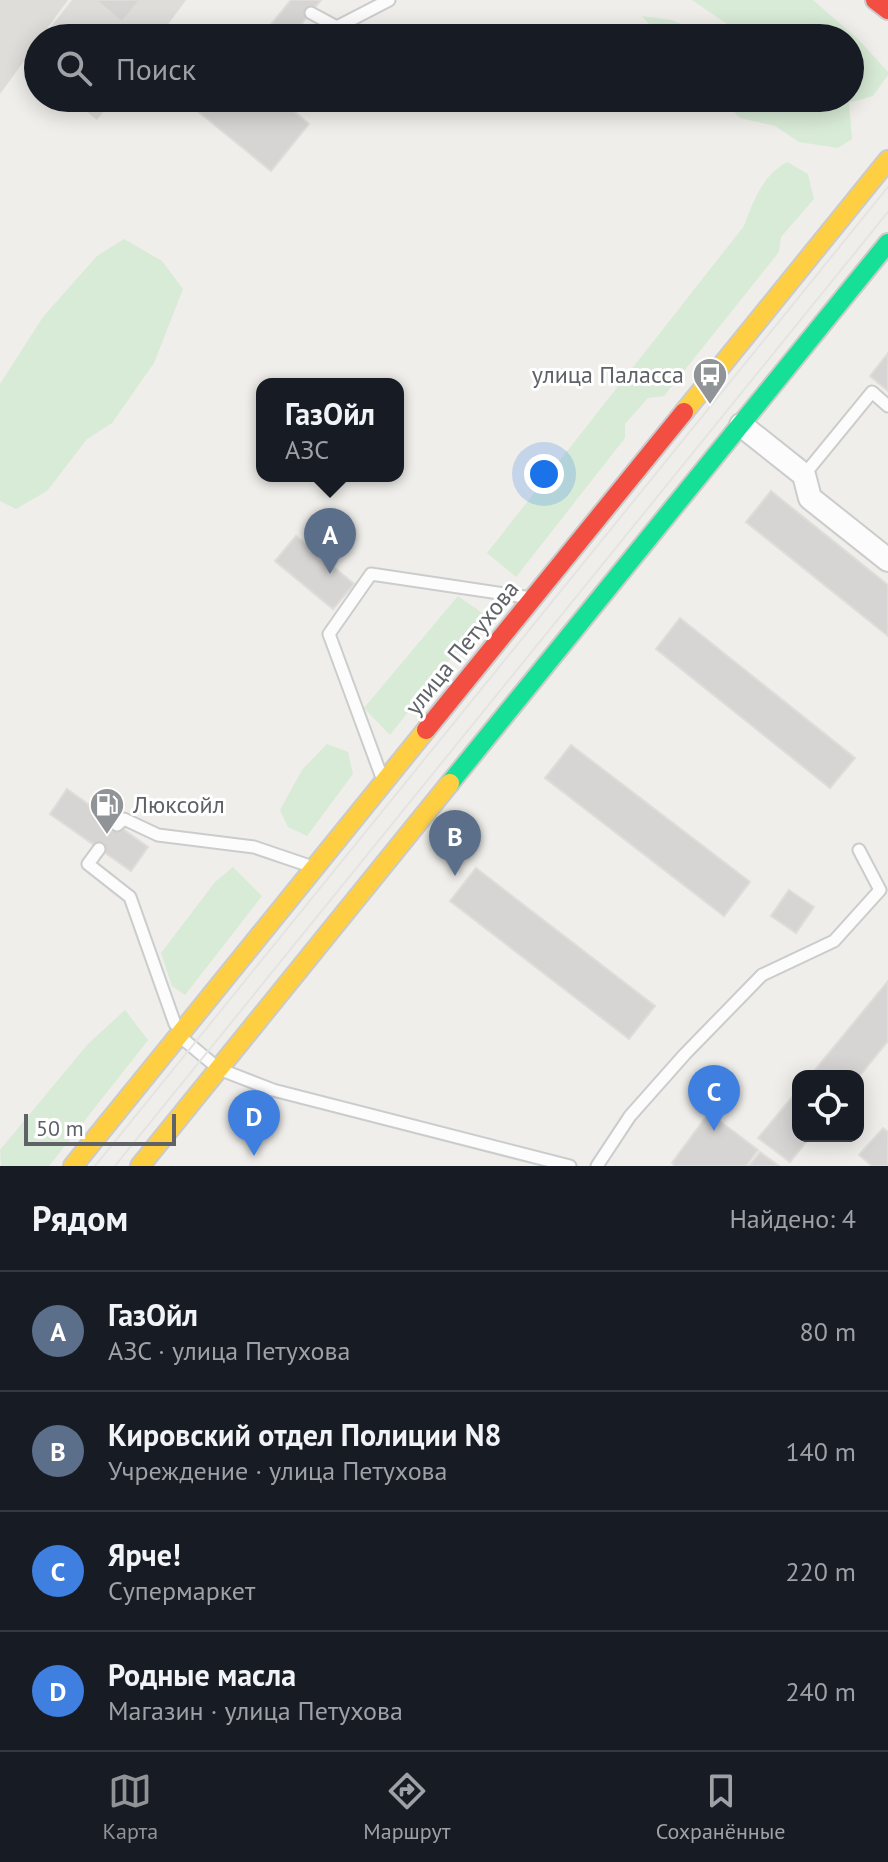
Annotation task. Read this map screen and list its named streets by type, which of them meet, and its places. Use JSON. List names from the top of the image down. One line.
{"streets":{"main road":["улица Петухова"]},"places":{"bus stop":["улица Паласса"],"fuel station":["Люксойл"]},"scale_bar":"50 m","page":{"search":"Поиск","popup":["ГазОйл","АЗС"],"pins":["A","B","C","D"],"scale":"50 m","heading":["Рядом","Найдено: 4"],"list":[{"mark":"A","name":"ГазОйл","note":"АЗС · улица Петухова","value":"80 m"},{"mark":"B","name":"Кировский отдел Полиции N8","note":"Учреждение · улица Петухова","value":"140 m"},{"mark":"C","name":"Ярче!","note":"Супермаркет","value":"220 m"},{"mark":"D","name":"Родные масла","note":"Магазин · улица Петухова","value":"240 m"}],"nav":["Карта","Маршрут","Сохранённые"]}}
